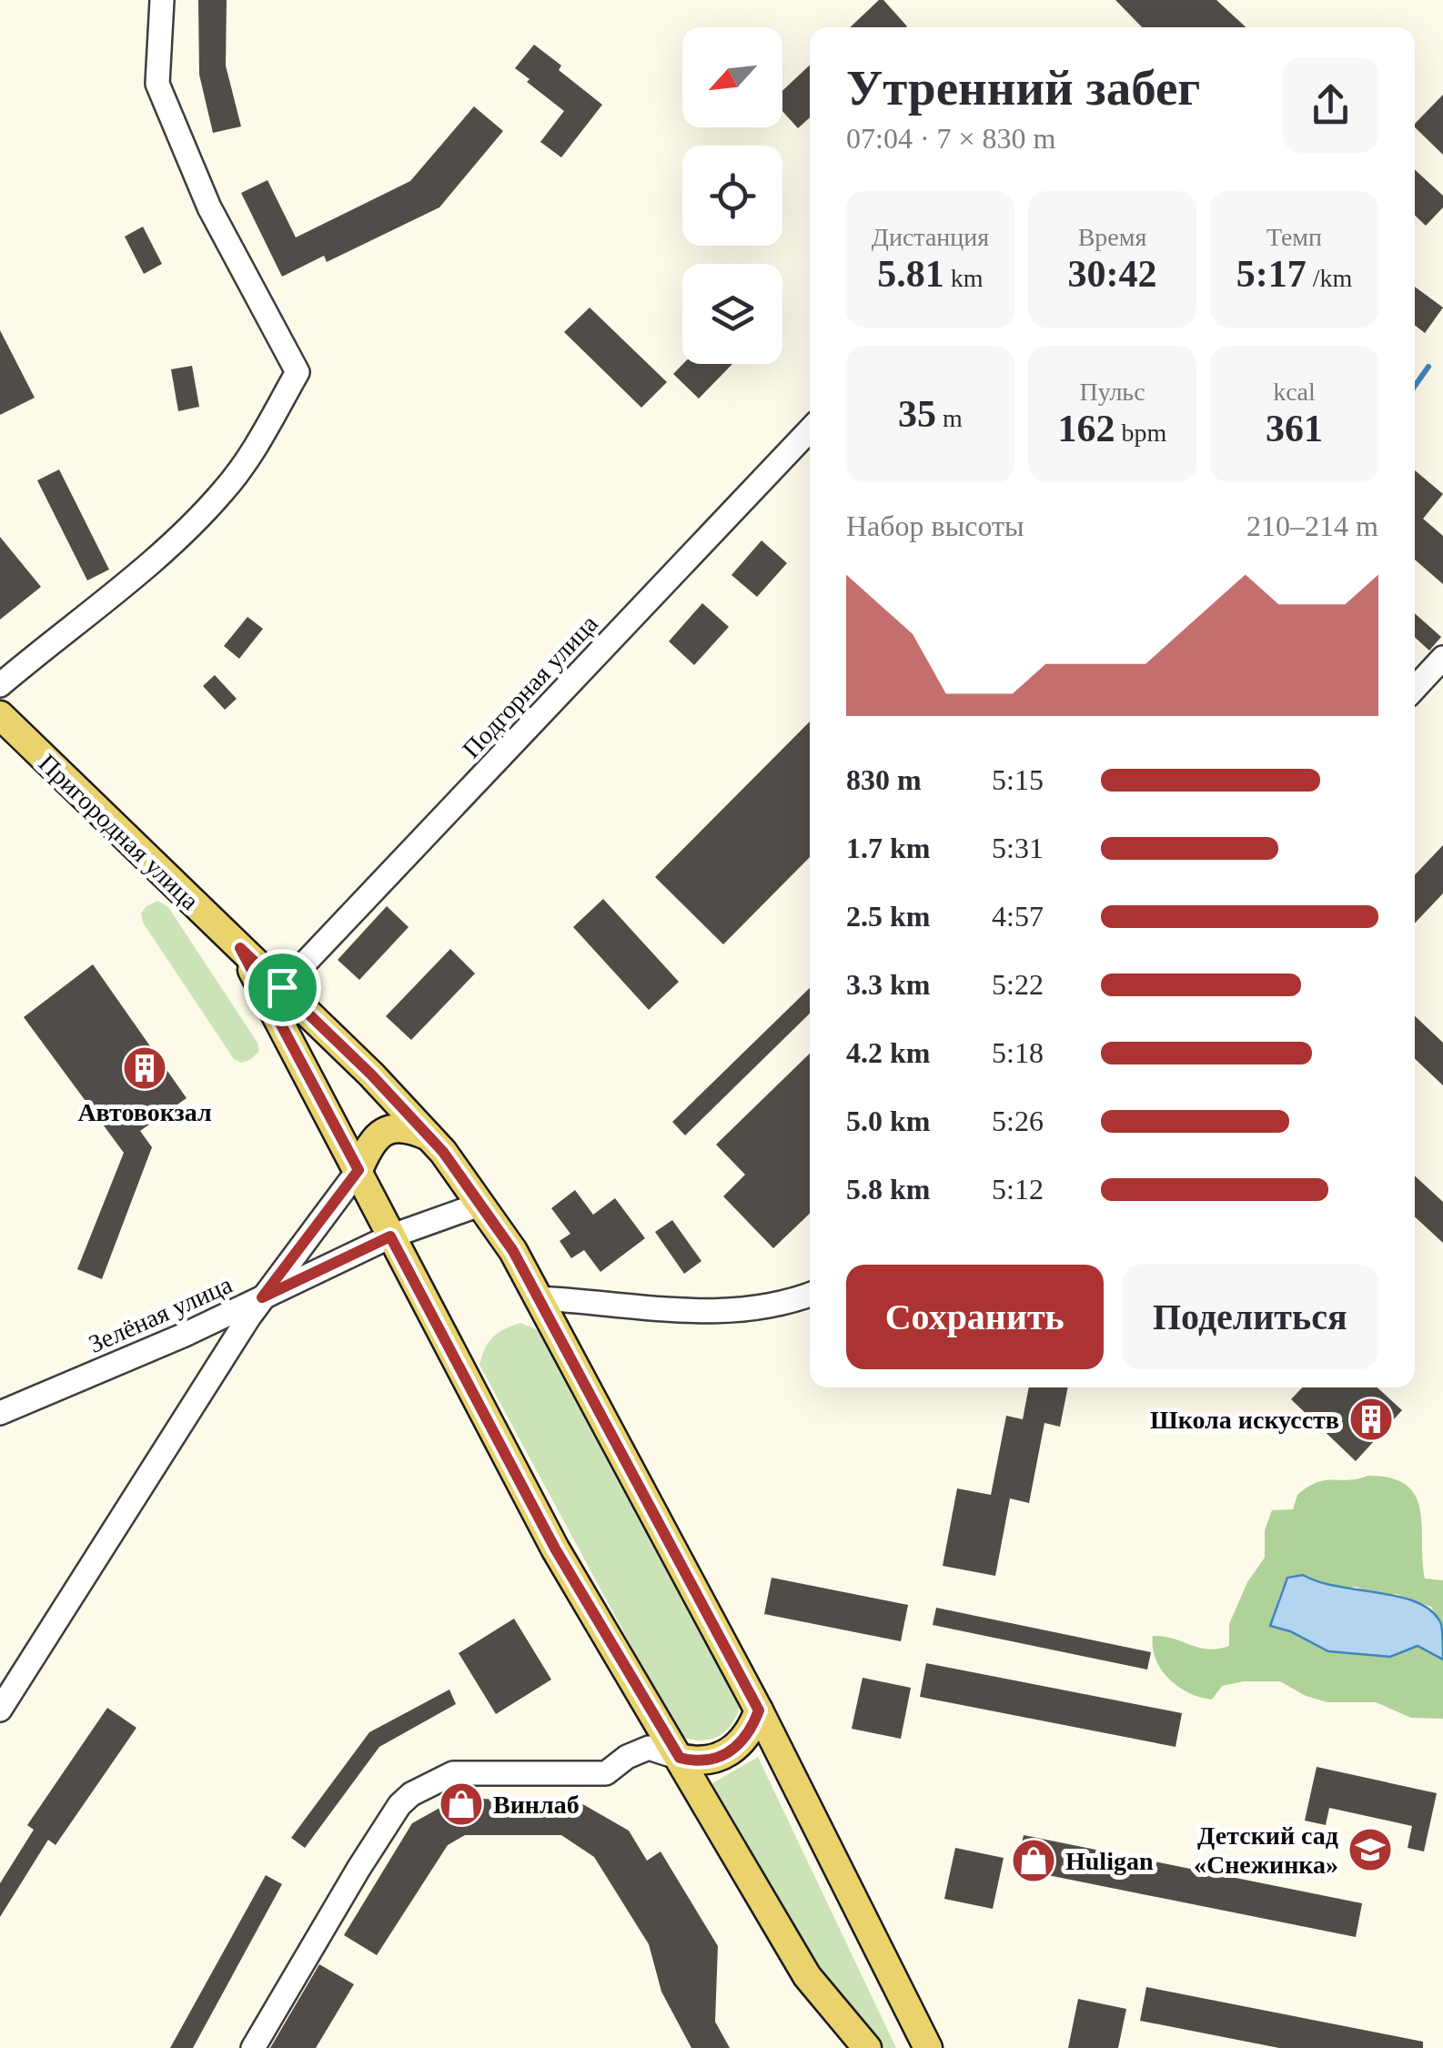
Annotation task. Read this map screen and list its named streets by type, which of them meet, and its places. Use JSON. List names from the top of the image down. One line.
{"streets":{"main road":["Пригородная улица"],"street":["Подгорная улица","Зелёная улица"]},"crossings":[["Подгорная улица","Пригородная улица"],["Пригородная улица","Зелёная улица"]],"places":{"building":["Автовокзал","Школа искусств"],"shop":["Винлаб","Huligan"],"school or university":["Детский сад «Снежинка»"]},"north":"bottom left","page":{"heading":["Утренний забег","07:04 · 7 × 830 m"],"stats":[["Дистанция","5.81 km"],["Время","30:42"],["Темп","5:17 /km"],["35 m"],["Пульс","162 bpm"],["kcal","361"]],"chart":["Набор высоты","210–214 m"],"list":[{"name":"830 m","note":"5:15"},{"name":"1.7 km","note":"5:31"},{"name":"2.5 km","note":"4:57"},{"name":"3.3 km","note":"5:22"},{"name":"4.2 km","note":"5:18"},{"name":"5.0 km","note":"5:26"},{"name":"5.8 km","note":"5:12"}],"buttons":["Сохранить","Поделиться"]}}
